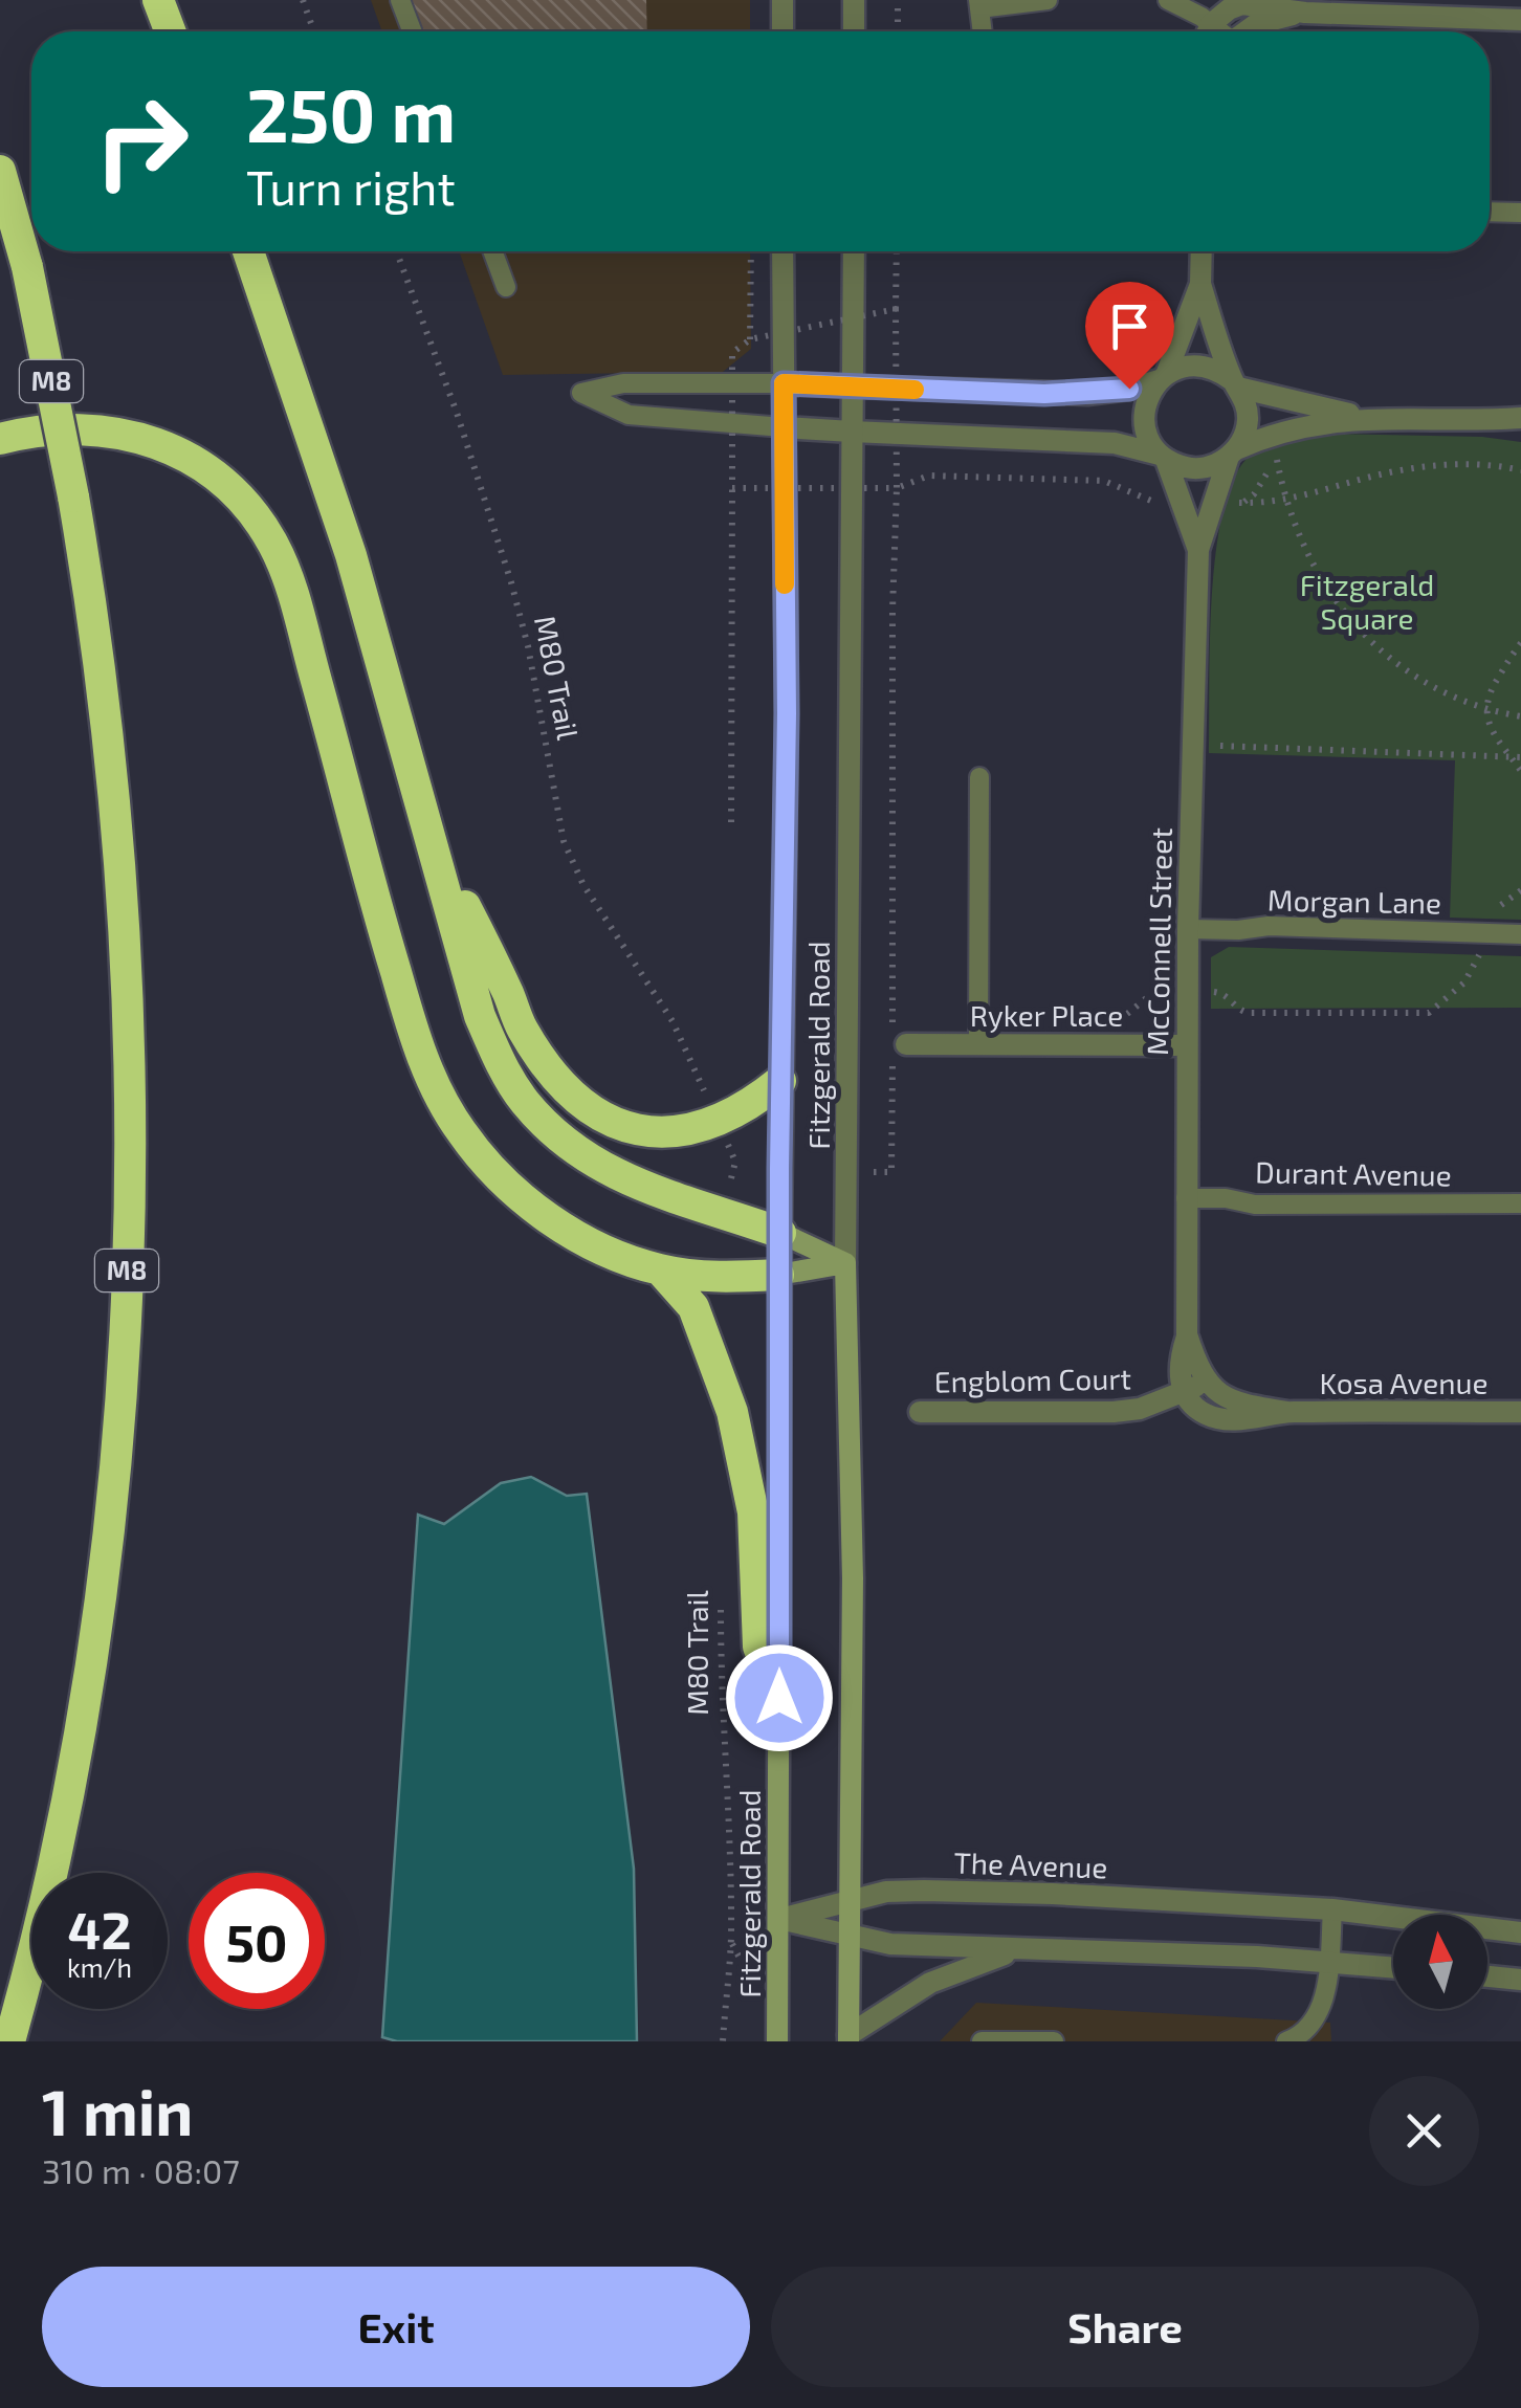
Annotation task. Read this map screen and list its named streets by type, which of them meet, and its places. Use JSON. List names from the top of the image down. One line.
{"streets":{"highway":["M8"],"main road":["Fitzgerald Road"],"street":["McConnell Street","Ryker Place","Engblom Court","Kosa Avenue","The Avenue"],"lane":["Morgan Lane","Durant Avenue"],"path":["M80 Trail"]},"crossings":[["Morgan Lane","McConnell Street"],["McConnell Street","Ryker Place"],["McConnell Street","Durant Avenue"],["McConnell Street","Engblom Court"],["McConnell Street","Kosa Avenue"],["Fitzgerald Road","The Avenue"],["Engblom Court","Kosa Avenue"]],"parks":["Fitzgerald Square"],"north":"top","page":{"turn":["250 m","Turn right"],"speed":"42 km/h","limit":"50","heading":["1 min","310 m · 08:07"],"buttons":["Exit","Share"]}}
